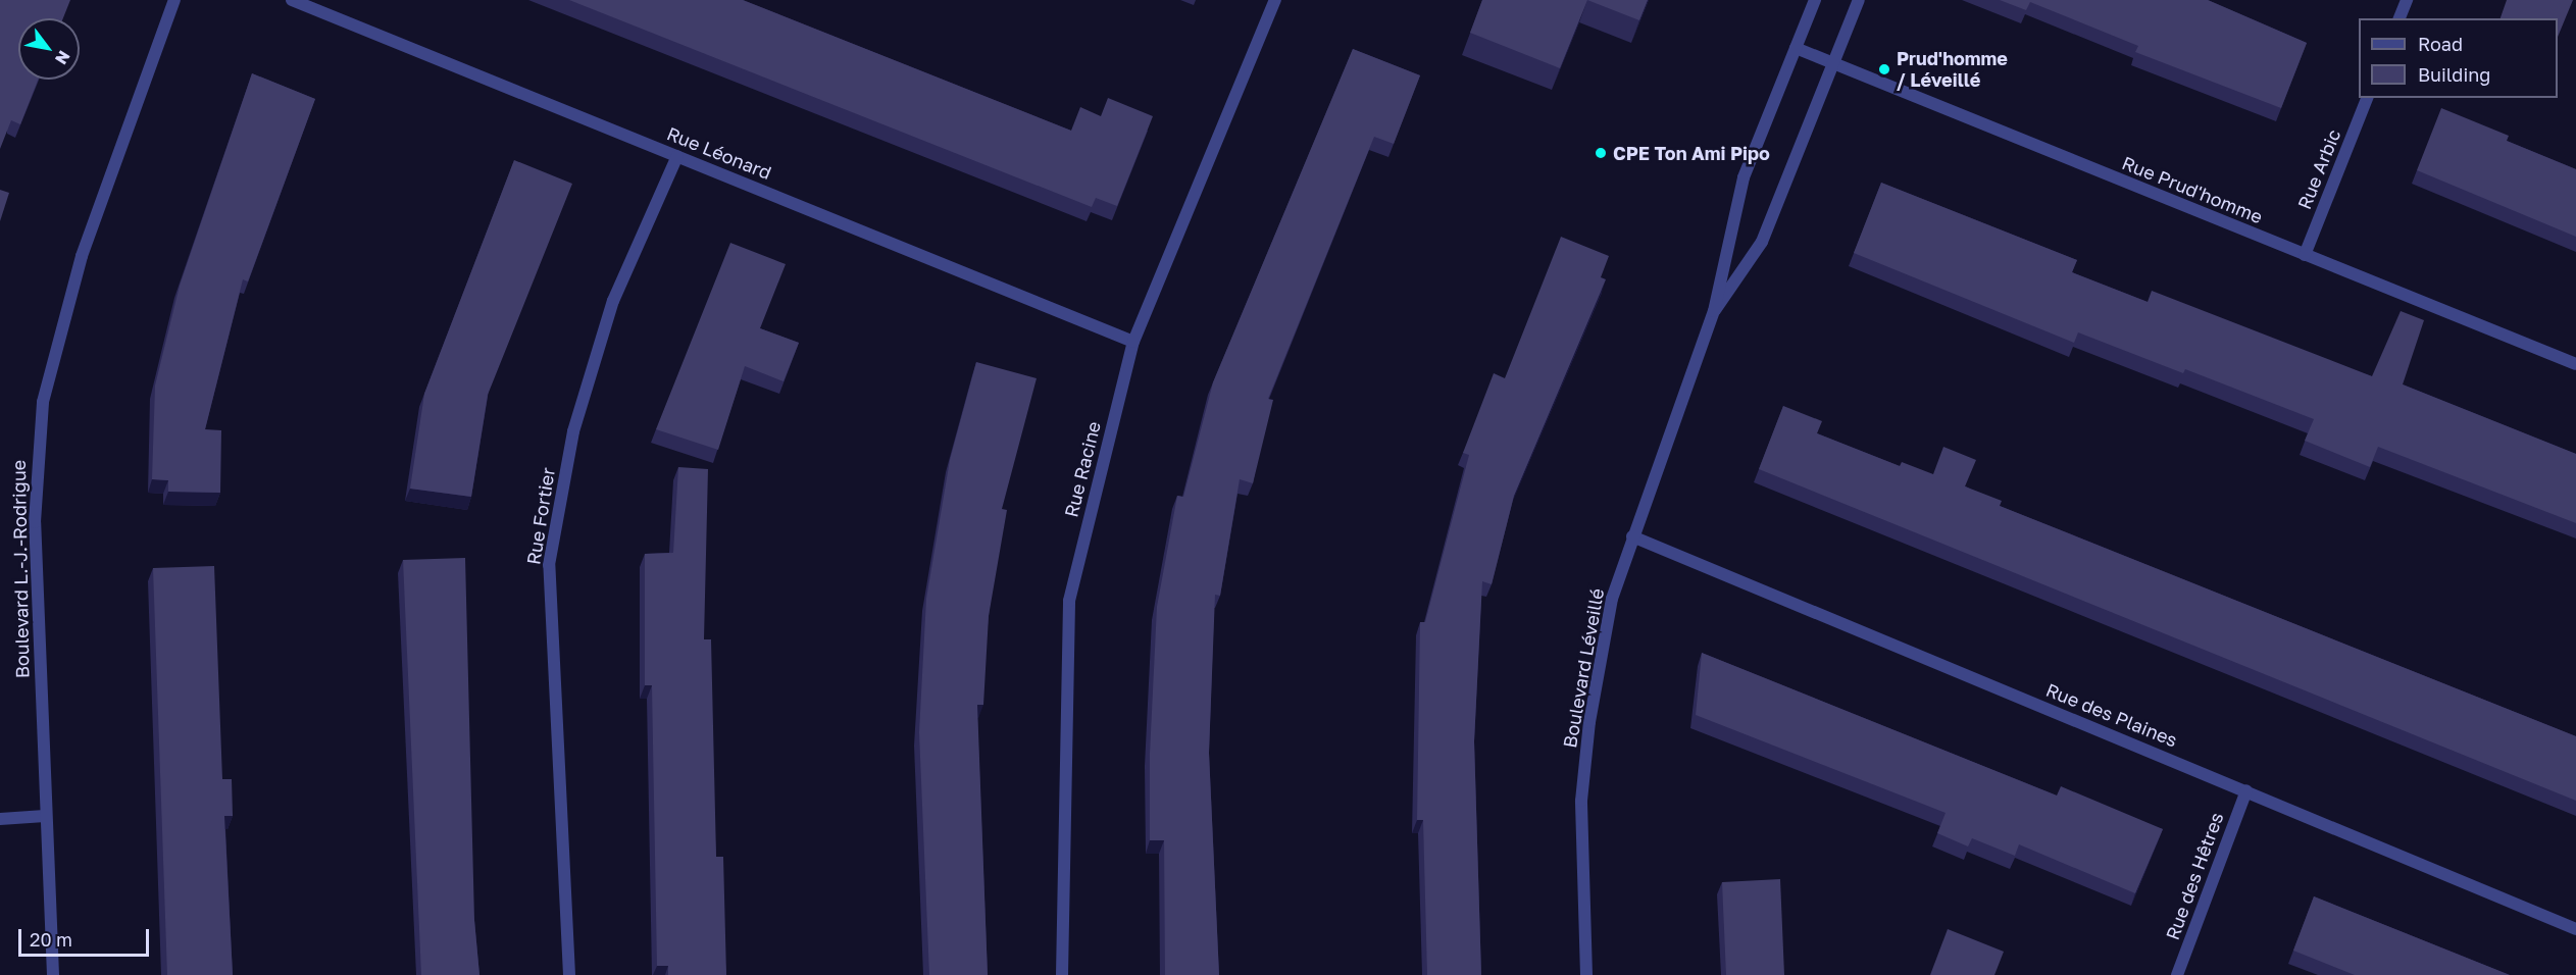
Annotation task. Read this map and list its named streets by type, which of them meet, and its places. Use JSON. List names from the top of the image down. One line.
{"streets":{"street":["Rue Léonard","Rue Arbic","Rue Prud'homme","Rue Racine","Rue Fortier","Boulevard L.-J.-Rodrigue","Boulevard Léveillé","Rue des Plaines","Rue des Hêtres"]},"crossings":[["Rue Léonard","Rue Racine"],["Rue Léonard","Rue Fortier"],["Rue Arbic","Rue Prud'homme"],["Rue Prud'homme","Boulevard Léveillé"],["Boulevard Léveillé","Rue des Plaines"],["Rue des Plaines","Rue des Hêtres"]],"places":["Prud'homme / Léveillé","CPE Ton Ami Pipo"],"legend":["Road","Building"],"scale_bar":"20 m","north":"bottom right"}
